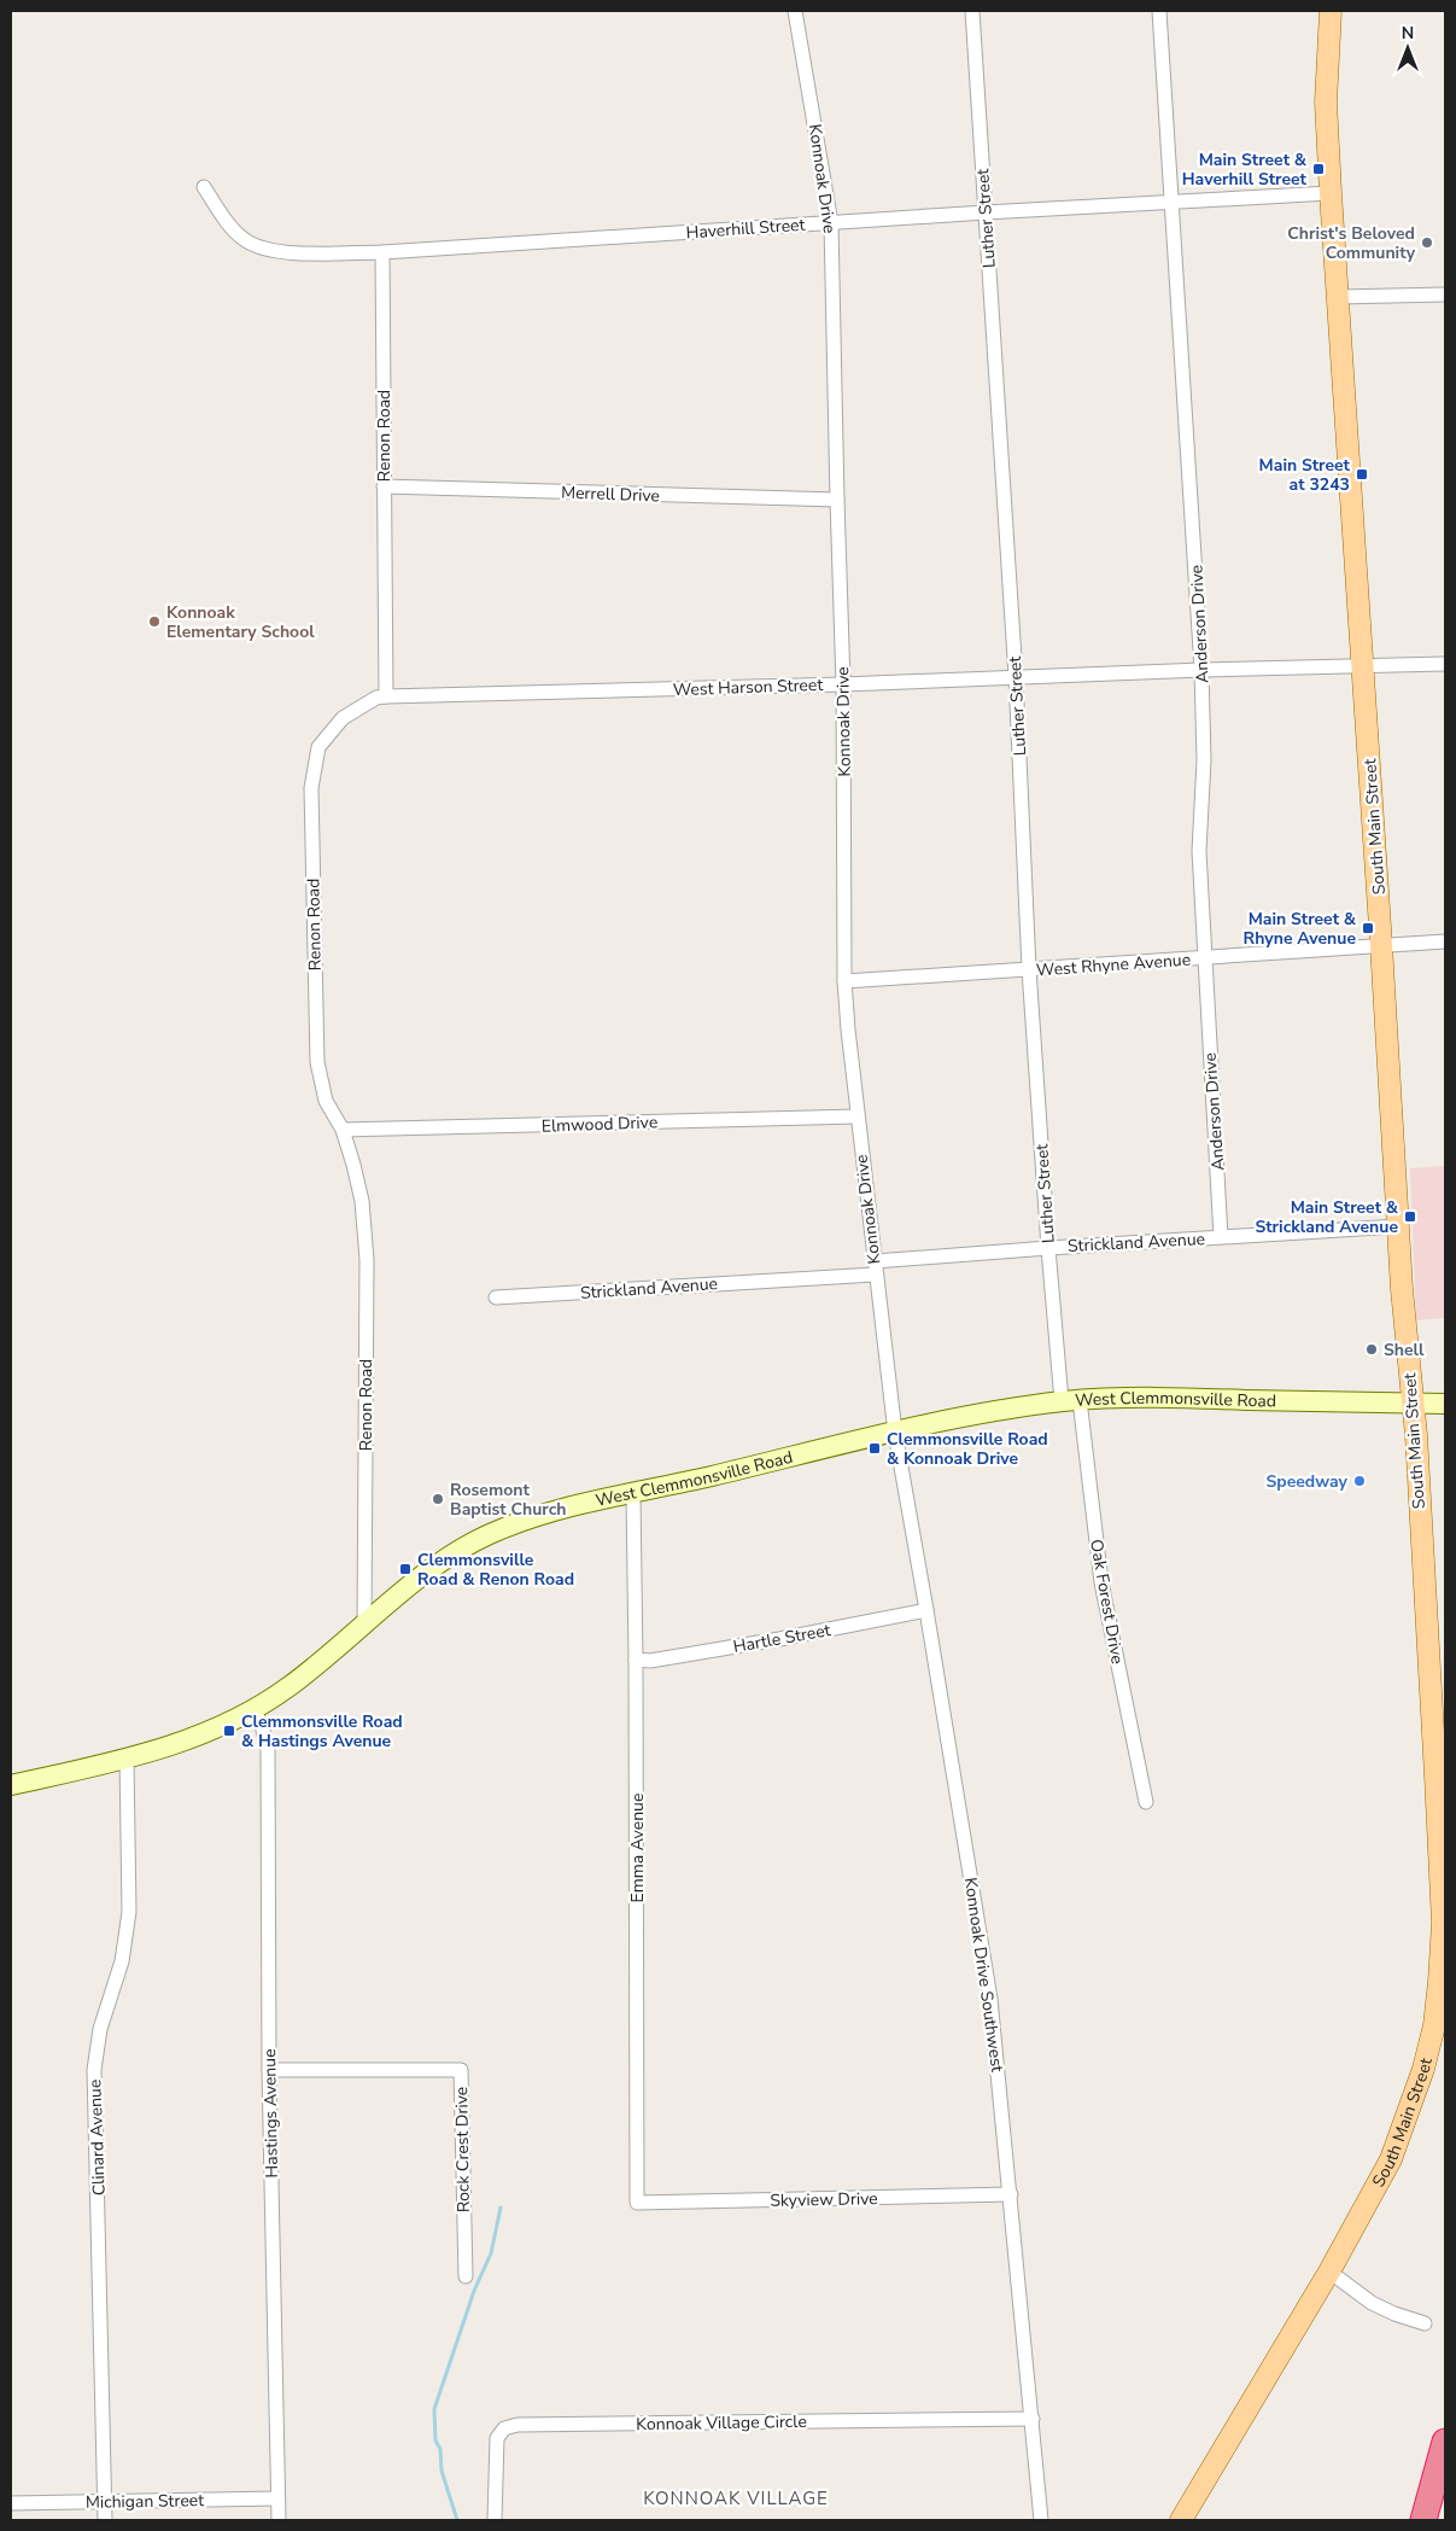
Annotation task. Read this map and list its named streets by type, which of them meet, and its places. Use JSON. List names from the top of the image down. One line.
{"streets":{"main road":["South Main Street","West Clemmonsville Road"],"street":["Konnoak Drive","Luther Street","Haverhill Street","Renon Road","Merrell Drive","Anderson Drive","West Harson Street","West Rhyne Avenue","Elmwood Drive","Strickland Avenue","Oak Forest Drive","Hartle Street","Emma Avenue","Konnoak Drive Southwest","Hastings Avenue","Clinard Avenue","Rock Crest Drive","Skyview Drive","Konnoak Village Circle","Michigan Street"]},"crossings":[["Konnoak Drive","Haverhill Street"],["Konnoak Drive","Merrell Drive"],["Konnoak Drive","West Harson Street"],["Konnoak Drive","West Rhyne Avenue"],["Konnoak Drive","Elmwood Drive"],["Konnoak Drive","Strickland Avenue"],["Konnoak Drive","West Clemmonsville Road"],["Konnoak Drive","Konnoak Drive Southwest"],["Luther Street","Haverhill Street"],["Luther Street","West Harson Street"],["Luther Street","West Rhyne Avenue"],["Luther Street","Strickland Avenue"],["Luther Street","West Clemmonsville Road"],["Luther Street","Oak Forest Drive"],["Haverhill Street","Renon Road"],["Haverhill Street","Anderson Drive"],["Haverhill Street","South Main Street"],["Renon Road","Merrell Drive"],["Renon Road","West Harson Street"],["Renon Road","Elmwood Drive"],["Renon Road","West Clemmonsville Road"],["Anderson Drive","West Harson Street"],["Anderson Drive","West Rhyne Avenue"],["Anderson Drive","Strickland Avenue"],["West Harson Street","South Main Street"],["South Main Street","West Rhyne Avenue"],["South Main Street","Strickland Avenue"],["South Main Street","West Clemmonsville Road"],["West Clemmonsville Road","Oak Forest Drive"],["West Clemmonsville Road","Emma Avenue"],["West Clemmonsville Road","Konnoak Drive Southwest"],["West Clemmonsville Road","Hastings Avenue"],["West Clemmonsville Road","Clinard Avenue"],["Hartle Street","Emma Avenue"],["Hartle Street","Konnoak Drive Southwest"],["Emma Avenue","Skyview Drive"],["Konnoak Drive Southwest","Skyview Drive"],["Konnoak Drive Southwest","Konnoak Village Circle"],["Hastings Avenue","Rock Crest Drive"],["Hastings Avenue","Michigan Street"],["Clinard Avenue","Michigan Street"]],"districts":["KONNOAK VILLAGE"],"places":{"transit":["Main Street & Haverhill Street","Main Street at 3243","Main Street & Rhyne Avenue","Main Street & Strickland Avenue","Clemmonsville Road & Konnoak Drive","Clemmonsville Road & Renon Road","Clemmonsville Road & Hastings Avenue"],"other":["Christ's Beloved Community","Konnoak Elementary School","Shell","Speedway","Rosemont Baptist Church"]},"north":"top"}
